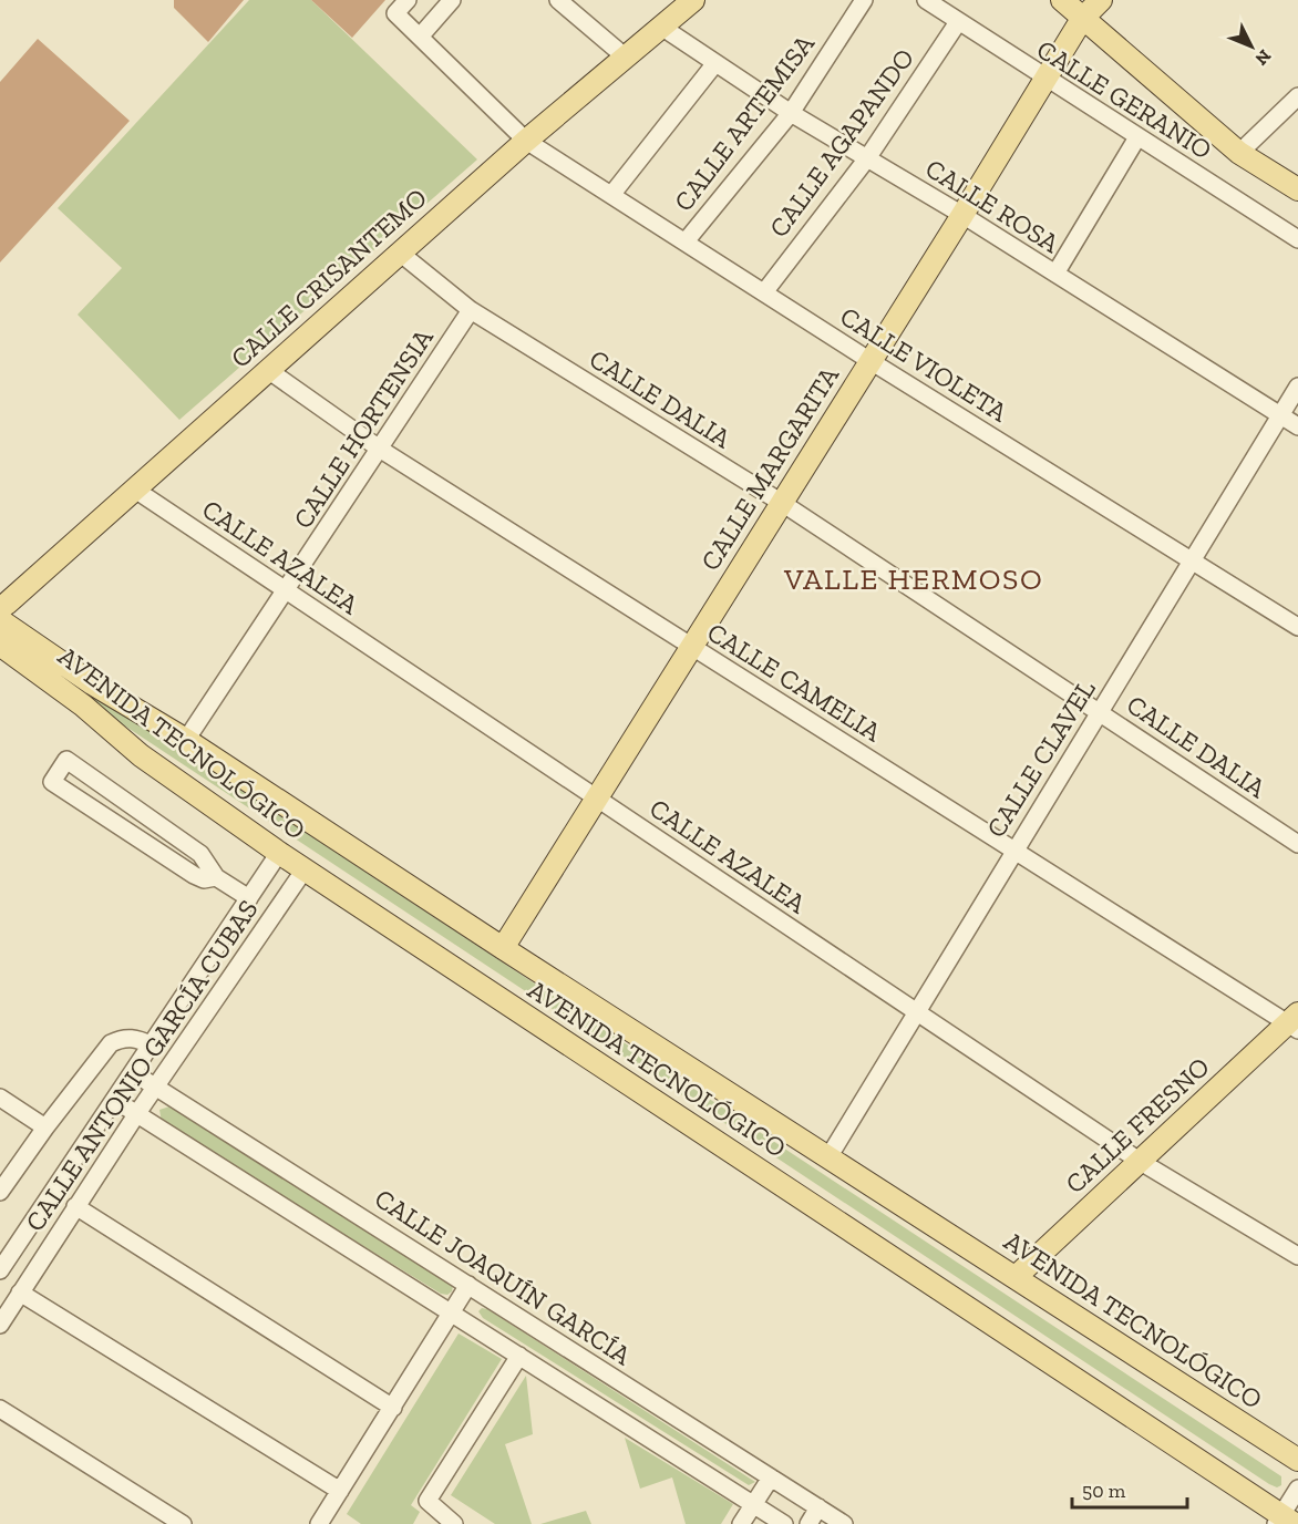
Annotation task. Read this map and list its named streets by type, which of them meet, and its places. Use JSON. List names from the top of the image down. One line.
{"streets":{"main road":["CALLE CRISANTEMO","CALLE MARGARITA","AVENIDA TECNOLÓGICO","CALLE FRESNO"],"street":["CALLE GERANIO","CALLE ARTEMISA","CALLE AGAPANDO","CALLE ROSA","CALLE VIOLETA","CALLE DALIA","CALLE HORTENSIA","CALLE AZALEA","CALLE CAMELIA","CALLE CLAVEL","CALLE ANTONIO GARCÍA CUBAS","CALLE JOAQUÍN GARCÍA"]},"crossings":[["CALLE GERANIO","CALLE AGAPANDO"],["CALLE GERANIO","CALLE MARGARITA"],["CALLE ARTEMISA","CALLE ROSA"],["CALLE ARTEMISA","CALLE VIOLETA"],["CALLE AGAPANDO","CALLE ROSA"],["CALLE AGAPANDO","CALLE VIOLETA"],["CALLE ROSA","CALLE CRISANTEMO"],["CALLE ROSA","CALLE MARGARITA"],["CALLE ROSA","CALLE CLAVEL"],["CALLE CRISANTEMO","CALLE VIOLETA"],["CALLE CRISANTEMO","CALLE DALIA"],["CALLE CRISANTEMO","CALLE AZALEA"],["CALLE CRISANTEMO","CALLE CAMELIA"],["CALLE VIOLETA","CALLE MARGARITA"],["CALLE VIOLETA","CALLE CLAVEL"],["CALLE DALIA","CALLE HORTENSIA"],["CALLE DALIA","CALLE MARGARITA"],["CALLE DALIA","CALLE CLAVEL"],["CALLE HORTENSIA","CALLE AZALEA"],["CALLE HORTENSIA","CALLE CAMELIA"],["CALLE HORTENSIA","AVENIDA TECNOLÓGICO"],["CALLE MARGARITA","CALLE AZALEA"],["CALLE MARGARITA","CALLE CAMELIA"],["CALLE MARGARITA","AVENIDA TECNOLÓGICO"],["CALLE AZALEA","CALLE CLAVEL"],["CALLE AZALEA","CALLE FRESNO"],["CALLE CAMELIA","CALLE CLAVEL"],["CALLE CAMELIA","CALLE FRESNO"],["AVENIDA TECNOLÓGICO","CALLE CLAVEL"],["AVENIDA TECNOLÓGICO","CALLE ANTONIO GARCÍA CUBAS"],["AVENIDA TECNOLÓGICO","CALLE FRESNO"],["CALLE ANTONIO GARCÍA CUBAS","CALLE JOAQUÍN GARCÍA"]],"districts":["VALLE HERMOSO"],"scale_bar":"50 m","north":"bottom right"}
